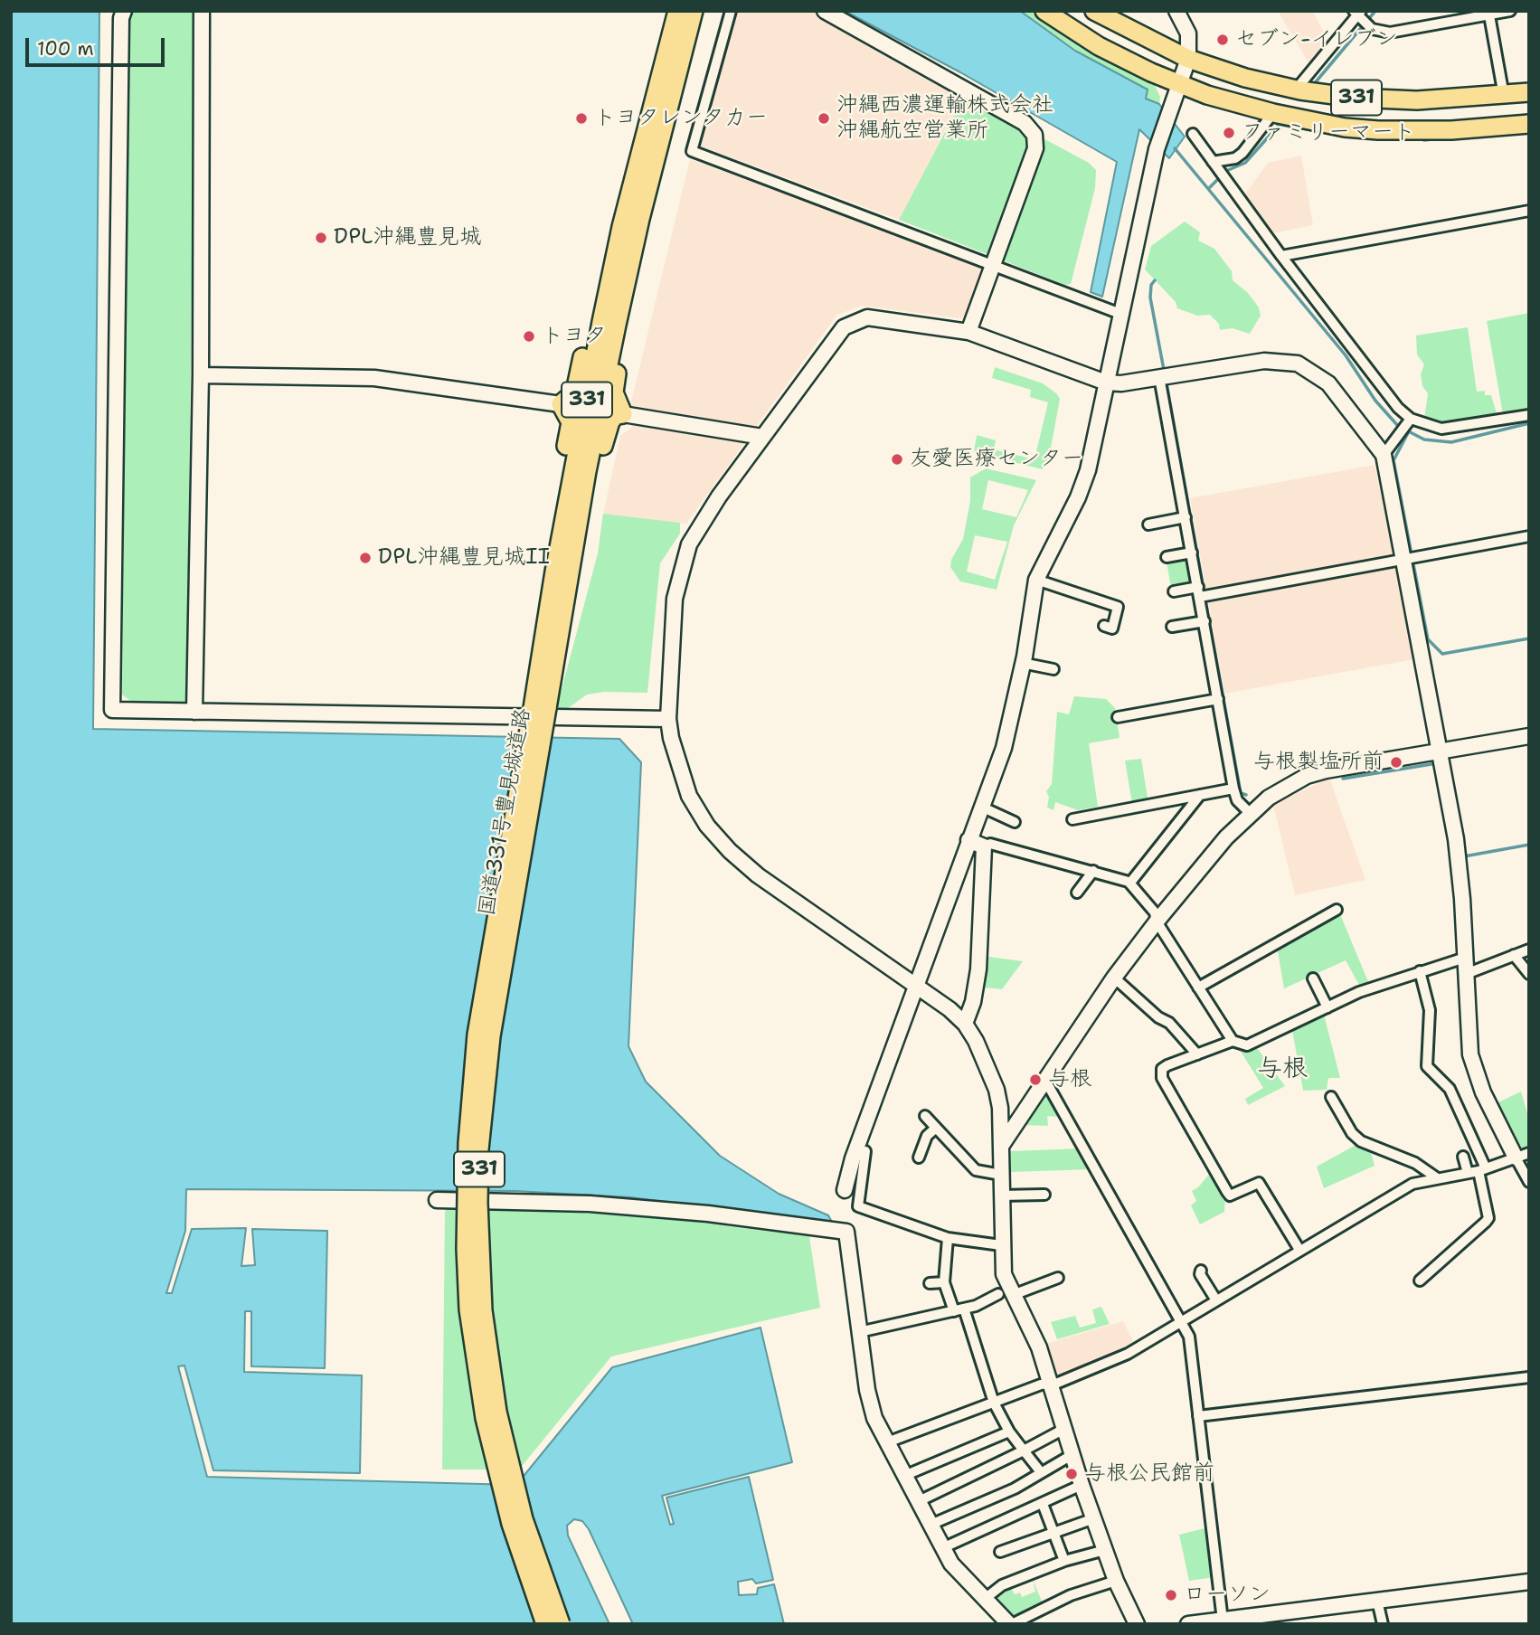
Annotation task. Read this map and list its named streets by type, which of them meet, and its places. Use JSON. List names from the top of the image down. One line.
{"streets":{"highway":["331","国道331号豊見城道路"]},"districts":["与根"],"places":["セブン-イレブン","トヨタレンタカー","沖縄西濃運輸株式会社 沖縄航空営業所","ファミリーマート","DPL沖縄豊見城","トヨタ","友愛医療センター","DPL沖縄豊見城II","与根製塩所前","与根","与根公民館前","ローソン"],"scale_bar":"100 m"}
